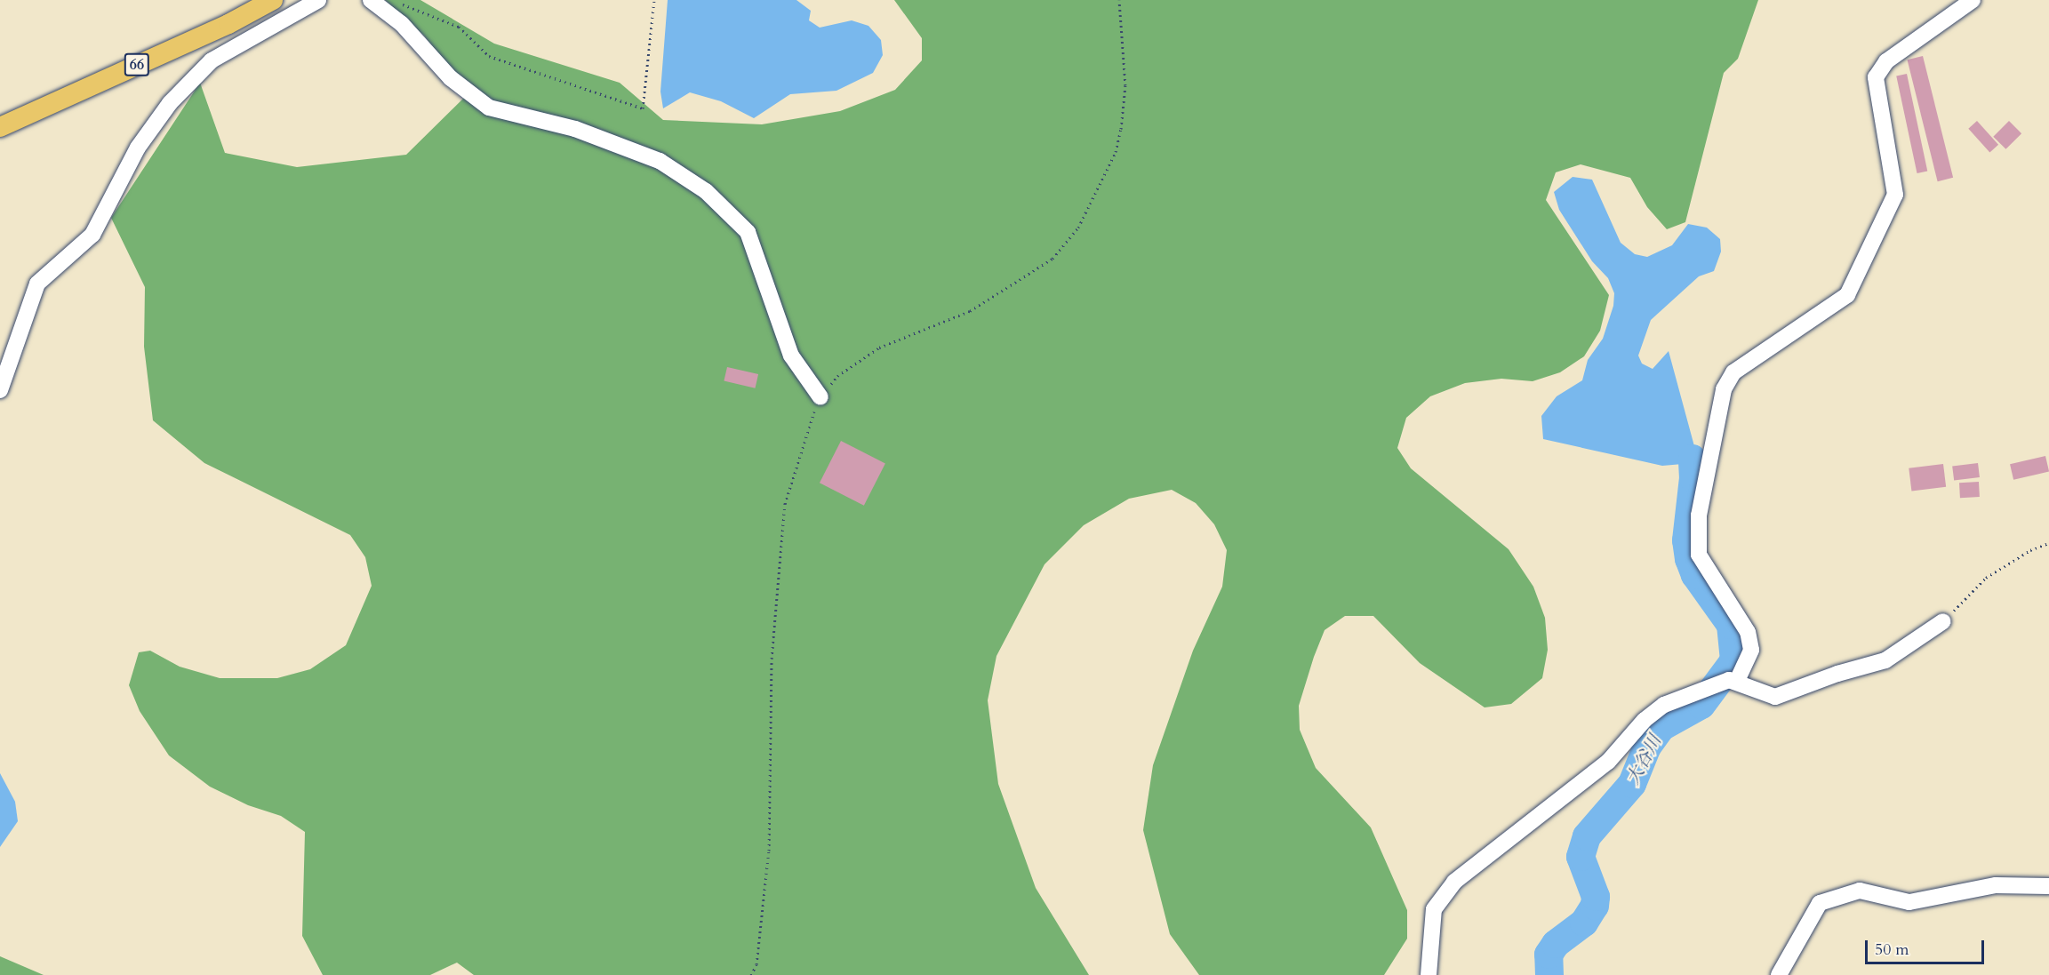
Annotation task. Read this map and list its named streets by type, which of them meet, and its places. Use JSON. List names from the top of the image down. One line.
{"streets":{"main road":["66"]},"water":["大谷川"],"scale_bar":"50 m"}
